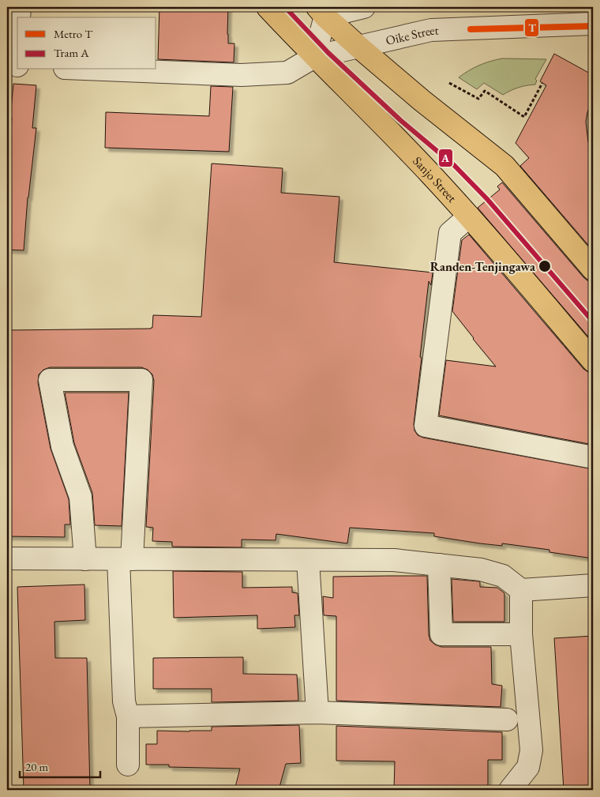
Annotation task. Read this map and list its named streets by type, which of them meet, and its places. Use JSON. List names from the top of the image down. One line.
{"streets":{"main road":["Sanjo Street"],"street":["Oike Street"]},"crossings":[["Oike Street","Sanjo Street"]],"places":["Randen-Tenjingawa"],"lines":["tram line A","metro line T"],"legend":["Metro T","Tram A"],"scale_bar":"20 m"}
